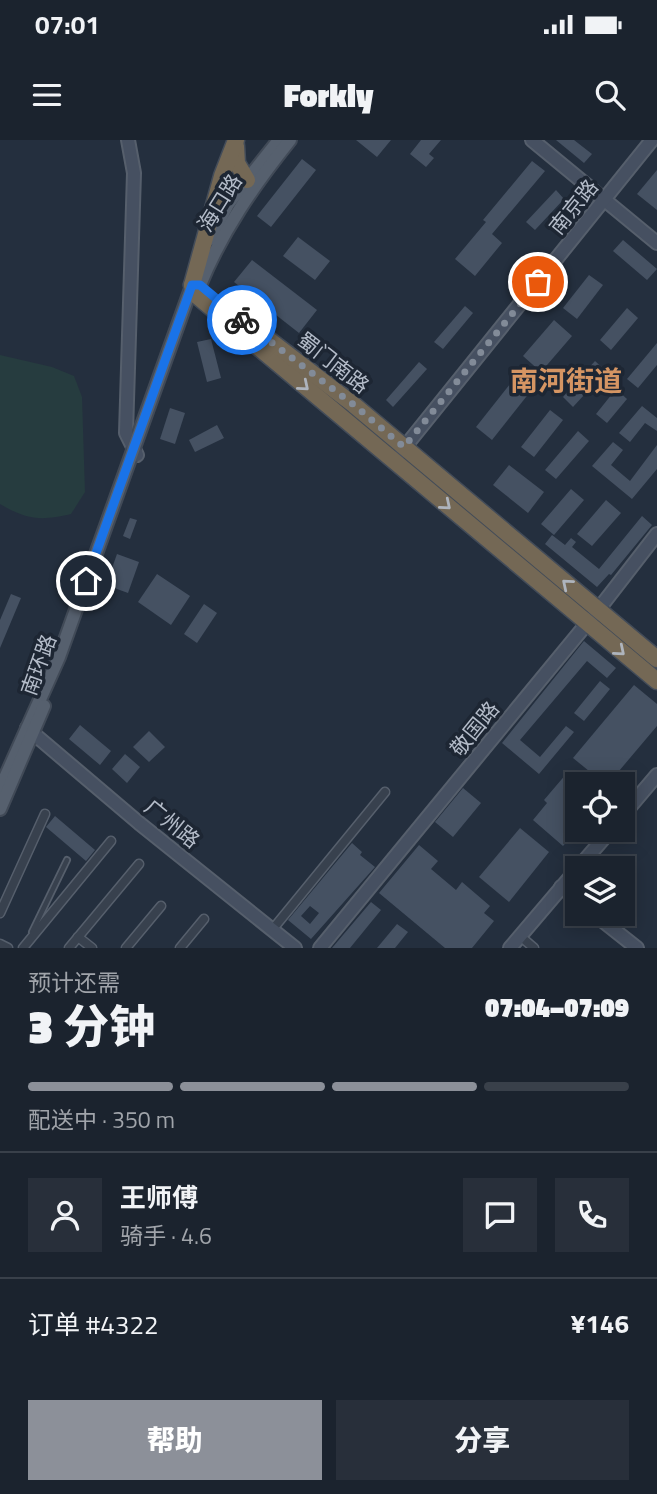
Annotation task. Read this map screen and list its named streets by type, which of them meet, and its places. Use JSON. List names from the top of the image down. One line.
{"streets":{"highway":["蜀门南路"],"main road":["海口路","南环路"],"street":["南京路","敬国路","广州路"]},"crossings":[["海口路","蜀门南路"],["海口路","南环路"],["南京路","蜀门南路"],["蜀门南路","南环路"],["蜀门南路","敬国路"],["南环路","广州路"]],"districts":["南河街道"],"page":{"status":"07:01","header":"Forkly","heading":["3 分钟","预计还需","07:04–07:09"],"panel":["王师傅","骑手 · 4.6","订单 #4322","¥146"],"bar":"配送中 · 350 m","buttons":["帮助","分享"]}}
